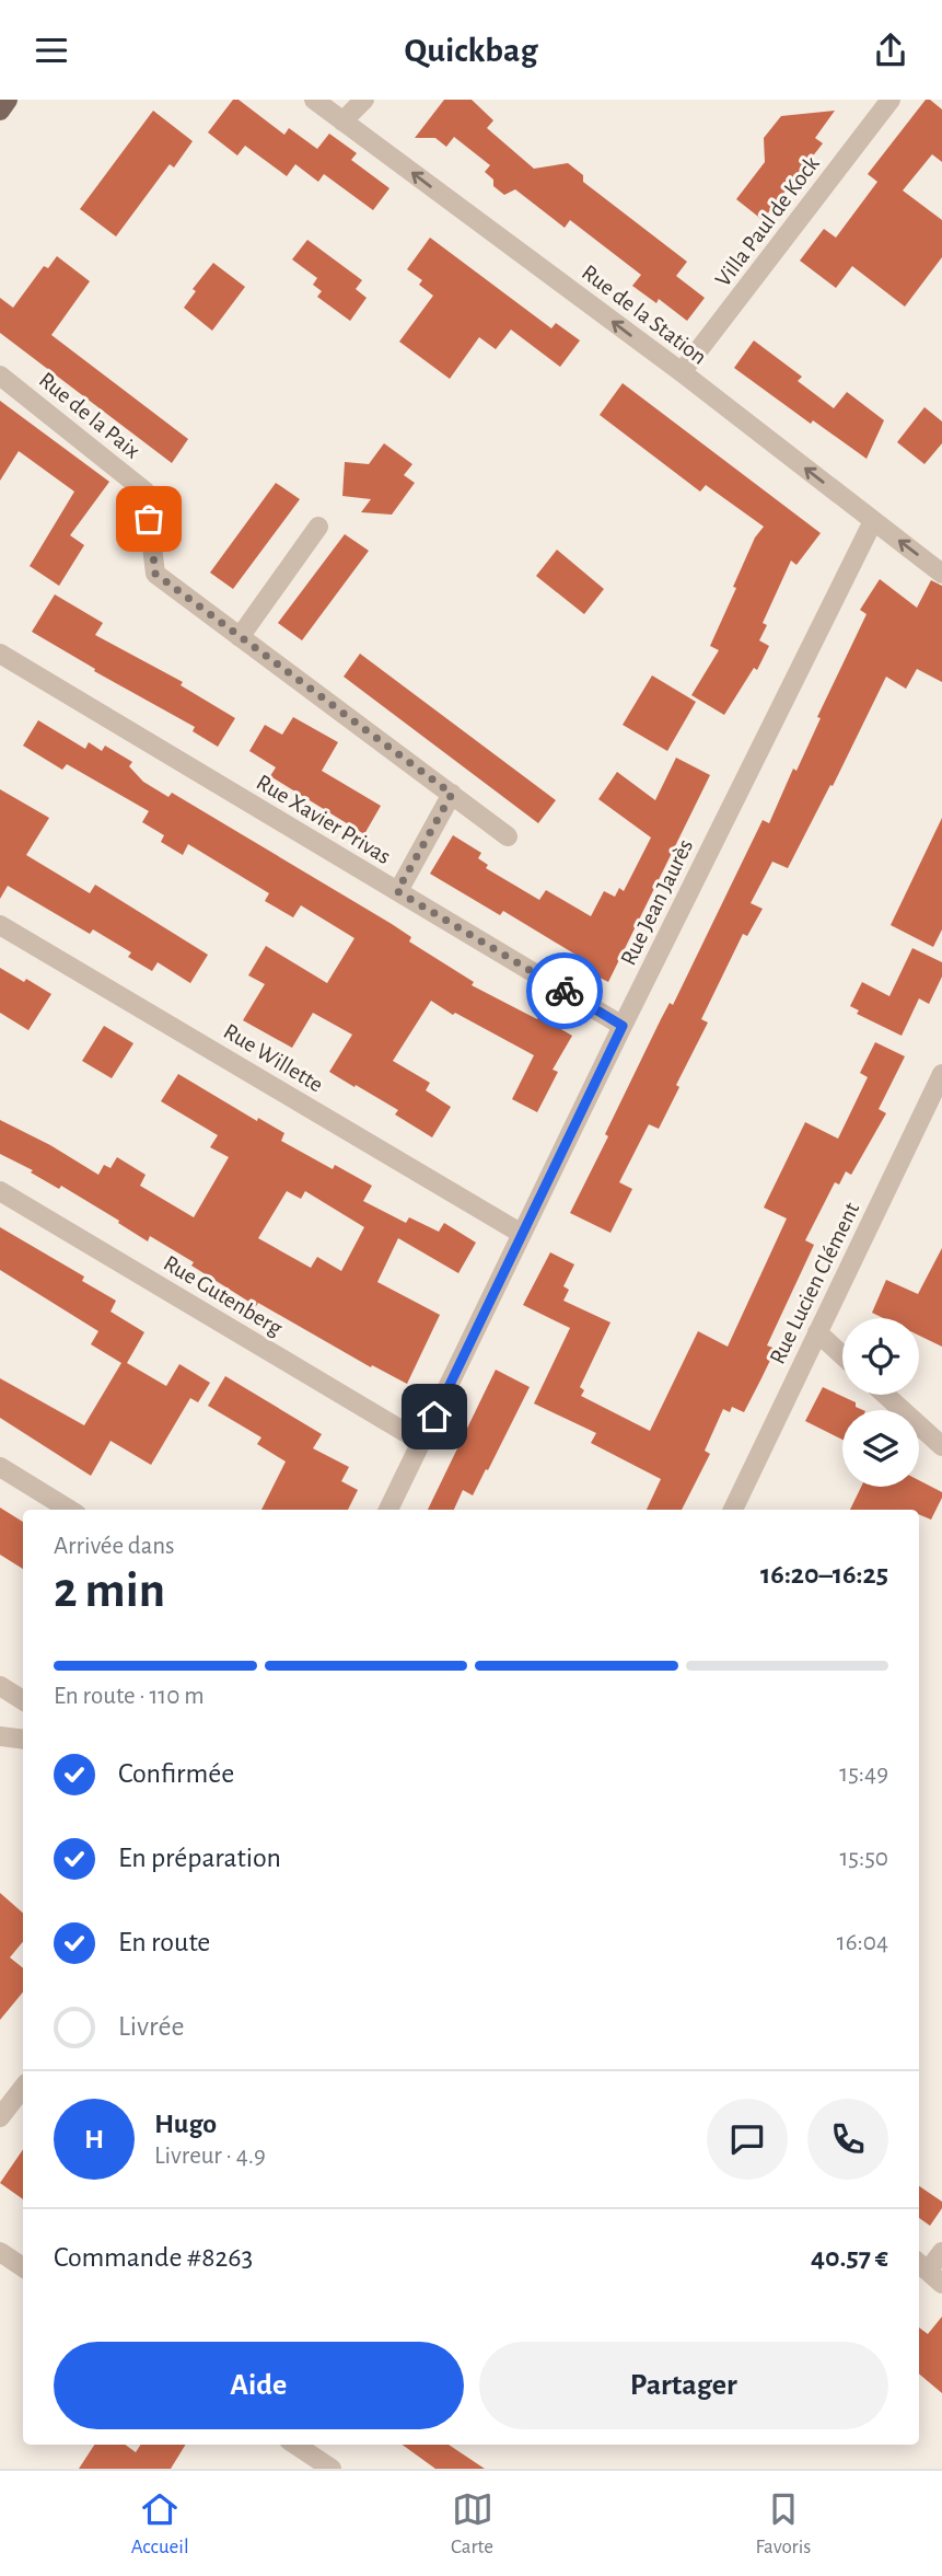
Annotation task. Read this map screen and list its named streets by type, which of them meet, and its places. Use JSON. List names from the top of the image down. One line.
{"streets":{"street":["Villa Paul de Kock","Rue de la Station","Rue de la Paix","Rue Xavier Privas","Rue Jean Jaurès","Rue Willette","Rue Lucien Clément","Rue Gutenberg"]},"crossings":[["Villa Paul de Kock","Rue de la Station"],["Rue de la Station","Rue Jean Jaurès"],["Rue Xavier Privas","Rue Jean Jaurès"],["Rue Jean Jaurès","Rue Willette"],["Rue Jean Jaurès","Rue Gutenberg"]],"one_way":["Rue de la Station"],"page":{"header":"Quickbag","heading":["2 min","Arrivée dans","16:20–16:25"],"panel":["Hugo","Livreur · 4.9","Commande #8263","40.57 €"],"bar":"En route · 110 m","list":[["Confirmée","15:49"],["En préparation","15:50"],["En route","16:04"],"Livrée"],"round":"H","buttons":["Aide","Partager"],"tabs":["Accueil","Carte","Favoris"]}}
